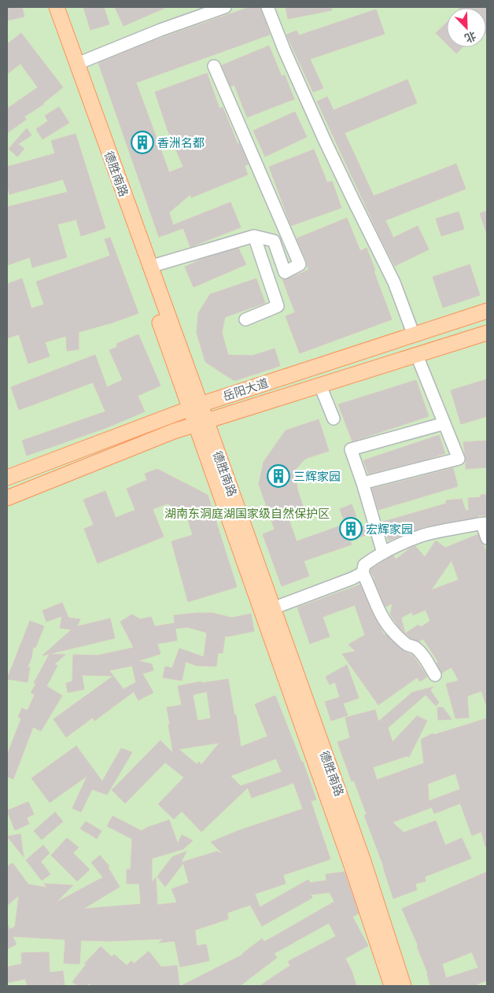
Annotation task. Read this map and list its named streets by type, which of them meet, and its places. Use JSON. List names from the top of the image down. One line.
{"streets":{"main road":["德胜南路","岳阳大道"]},"crossings":[["德胜南路","岳阳大道"]],"parks":["湖南东洞庭湖国家级自然保护区"],"places":{"building":["香洲名都","三辉家园","宏辉家园"]},"north":"bottom right"}
